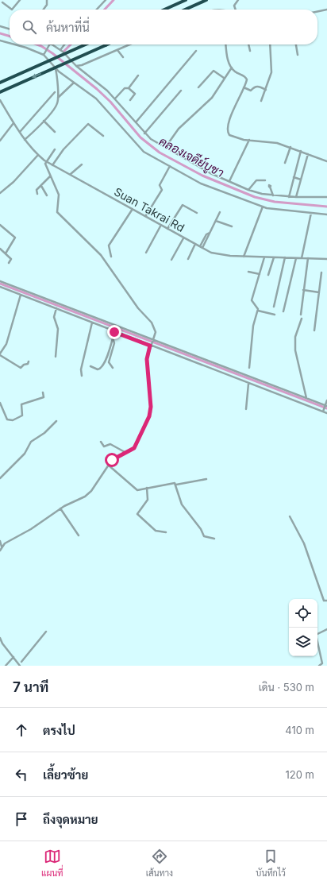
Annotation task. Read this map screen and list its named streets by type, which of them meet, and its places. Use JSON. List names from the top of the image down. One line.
{"streets":{"street":["Suan Takrai Rd"]},"water":["คลองเจดีย์บูชา"],"page":{"search":"ค้นหาที่นี่","heading":["7 นาที","เดิน · 530 m"],"list":[["ตรงไป","410 m"],["เลี้ยวซ้าย","120 m"],"ถึงจุดหมาย"],"nav":["แผนที่","เส้นทาง","บันทึกไว้"]}}
